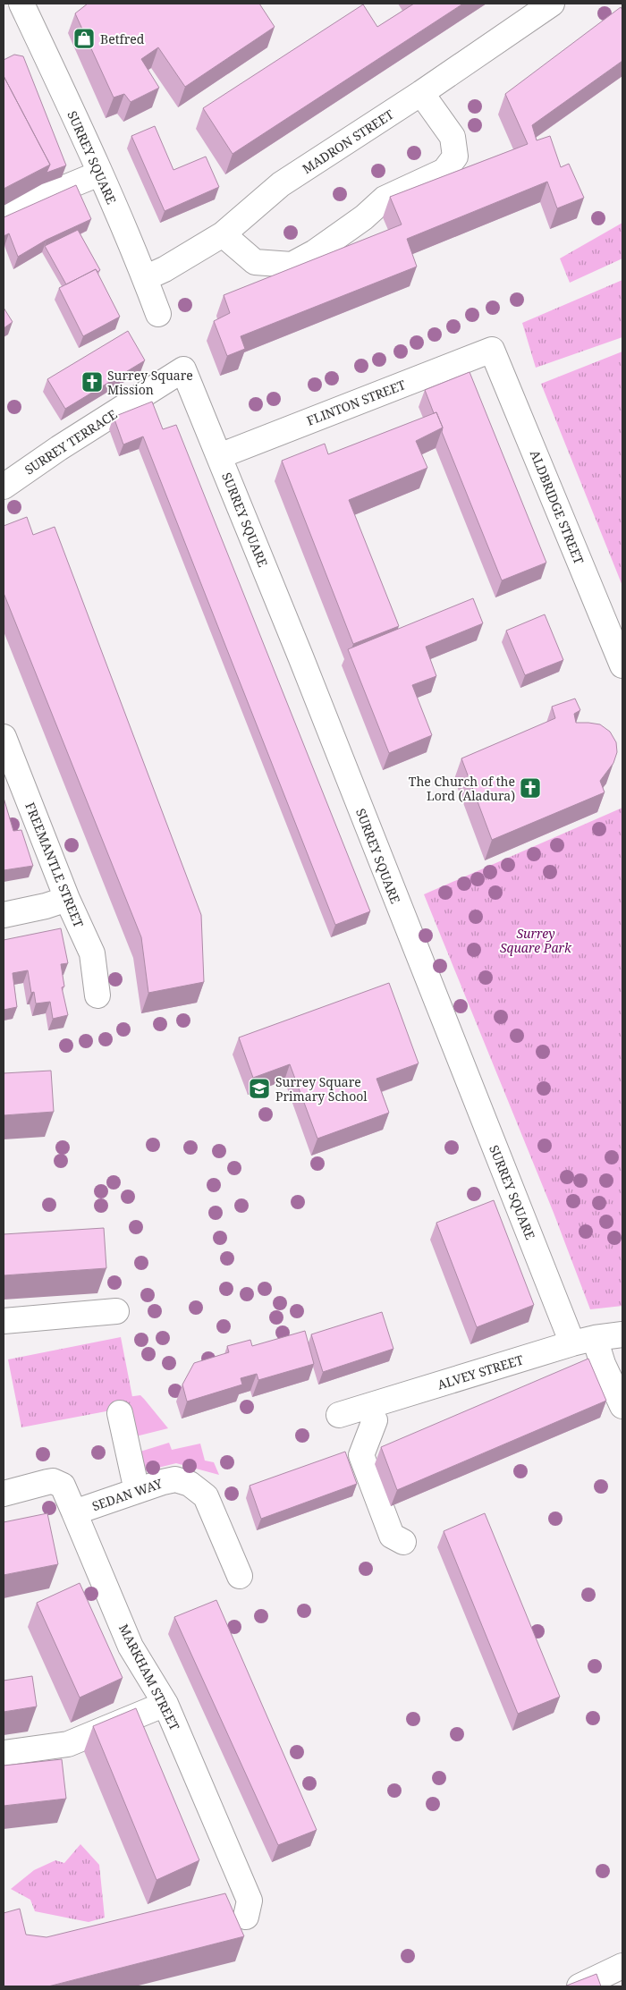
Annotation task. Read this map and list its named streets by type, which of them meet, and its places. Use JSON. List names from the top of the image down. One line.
{"streets":{"street":["MADRON STREET","SURREY SQUARE","FLINTON STREET","SURREY TERRACE","ALDBRIDGE STREET","FREEMANTLE STREET","ALVEY STREET","SEDAN WAY","MARKHAM STREET"]},"crossings":[["MADRON STREET","SURREY SQUARE"],["SURREY SQUARE","FLINTON STREET"],["SURREY SQUARE","SURREY TERRACE"],["SURREY SQUARE","ALVEY STREET"],["FLINTON STREET","ALDBRIDGE STREET"],["SEDAN WAY","MARKHAM STREET"]],"parks":["Surrey Square Park"],"places":{"shop":["Betfred"],"church":["Surrey Square Mission","The Church of the Lord (Aladura)"],"school or university":["Surrey Square Primary School"]}}
